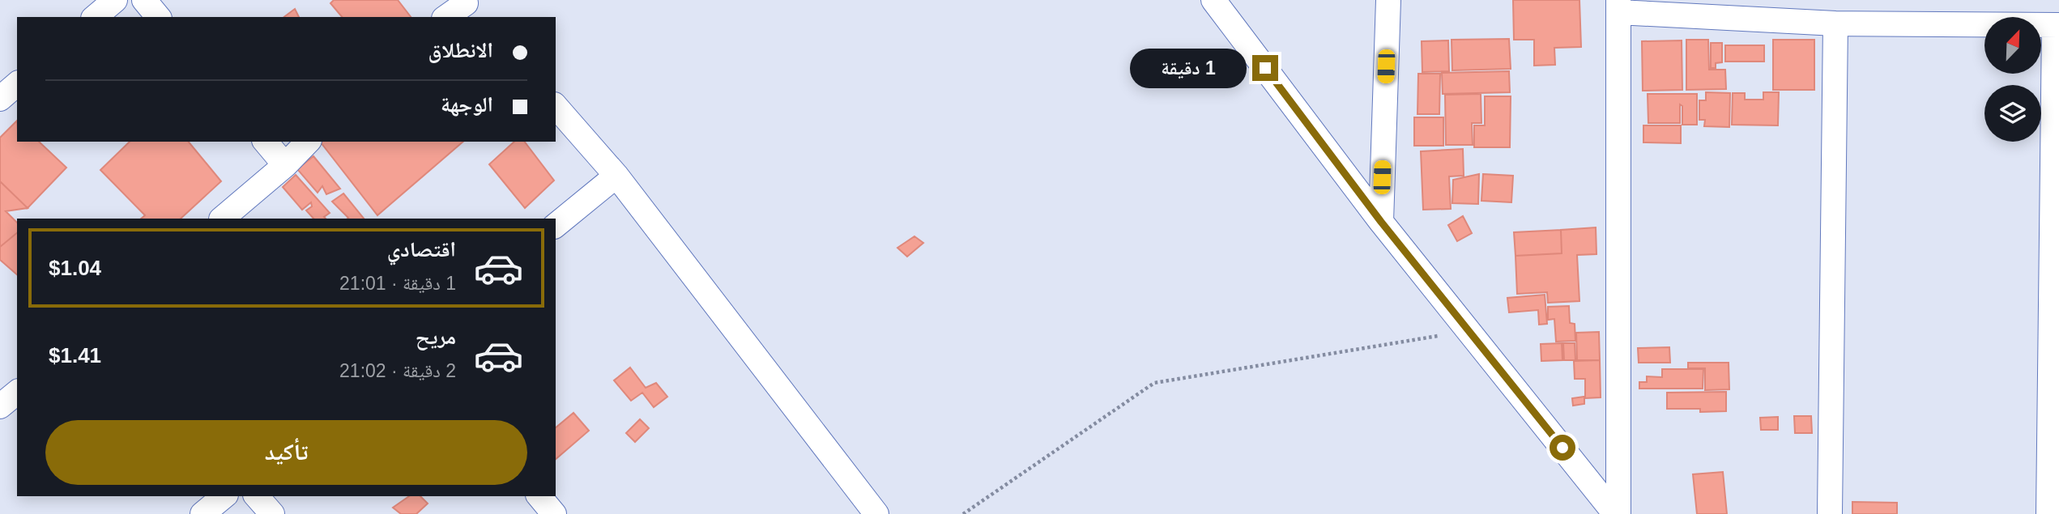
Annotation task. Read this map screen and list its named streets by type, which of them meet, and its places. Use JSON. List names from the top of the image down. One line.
{"north":"top right","page":{"banner":["الانطلاق","الوجهة"],"bubble":"1 دقيقة","list":[{"name":"اقتصادي","note":"1 دقيقة · 21:01","value":"$1.04"},{"name":"مريح","note":"2 دقيقة · 21:02","value":"$1.41"}],"buttons":"تأكيد"}}
